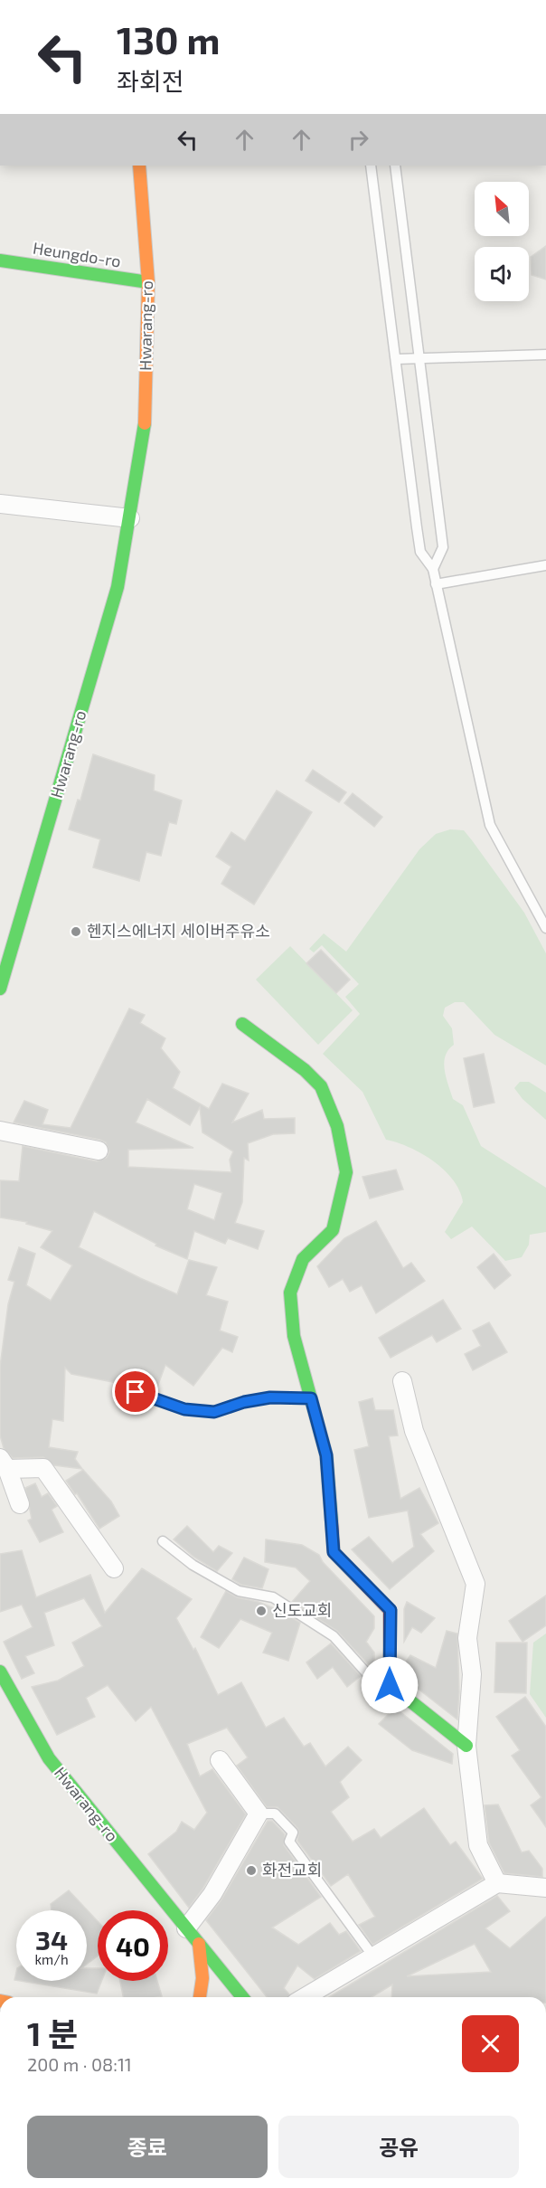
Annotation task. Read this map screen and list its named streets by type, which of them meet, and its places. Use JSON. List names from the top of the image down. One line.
{"streets":{"main road":["Heungdo-ro","Hwarang-ro"]},"crossings":[["Heungdo-ro","Hwarang-ro"]],"places":["헨지스에너지 세이버주유소","신도교회","화전교회"],"north":"top left","page":{"turn":["130 m","좌회전"],"speed":"34 km/h","limit":"40","heading":["1 분","200 m · 08:11"],"buttons":["종료","공유"]}}
